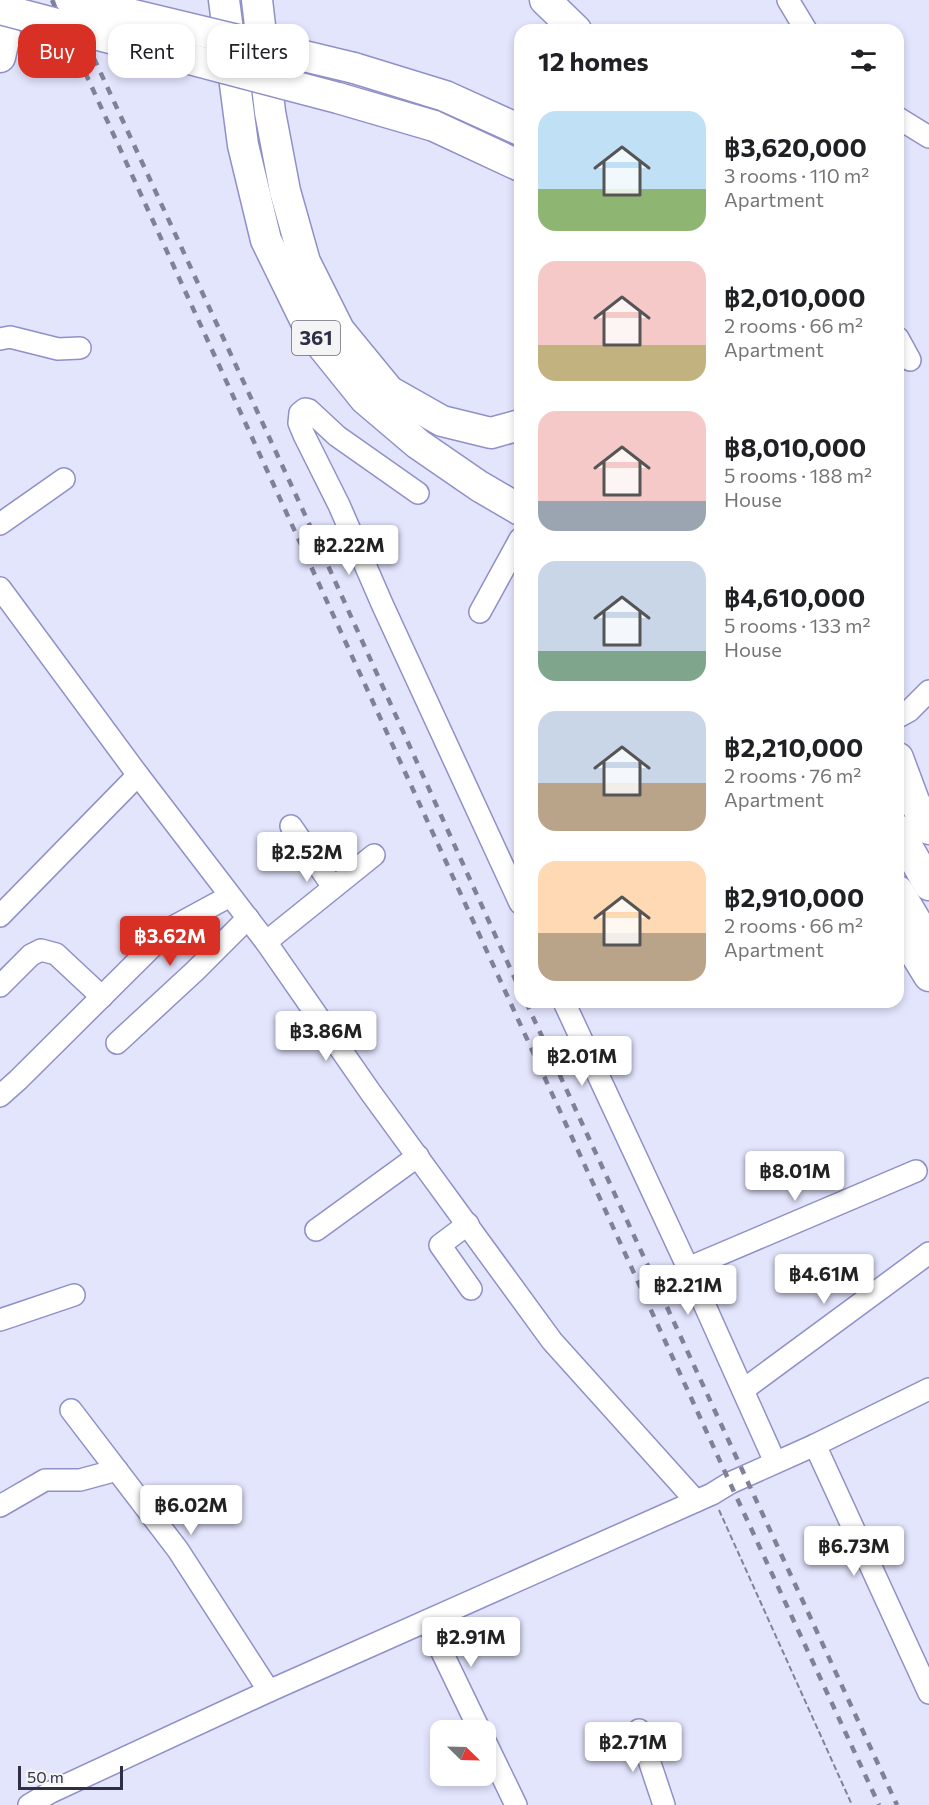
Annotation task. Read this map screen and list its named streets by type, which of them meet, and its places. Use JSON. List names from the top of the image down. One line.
{"streets":{"highway":["361"]},"scale_bar":"50 m","north":"bottom right","page":{"chip":["Buy","Rent","Filters"],"heading":"12 homes","list":[{"name":"฿3,620,000","note":"3 rooms · 110 m² · Apartment"},{"name":"฿2,010,000","note":"2 rooms · 66 m² · Apartment"},{"name":"฿8,010,000","note":"5 rooms · 188 m² · House"},{"name":"฿4,610,000","note":"5 rooms · 133 m² · House"},{"name":"฿2,210,000","note":"2 rooms · 76 m² · Apartment"},{"name":"฿2,910,000","note":"2 rooms · 66 m² · Apartment"}],"price":["฿2.22M","฿2.52M","฿3.62M","฿3.86M","฿2.01M","฿8.01M","฿4.61M","฿2.21M","฿6.02M","฿6.73M","฿2.91M","฿2.71M"],"scale":"50 m"}}
